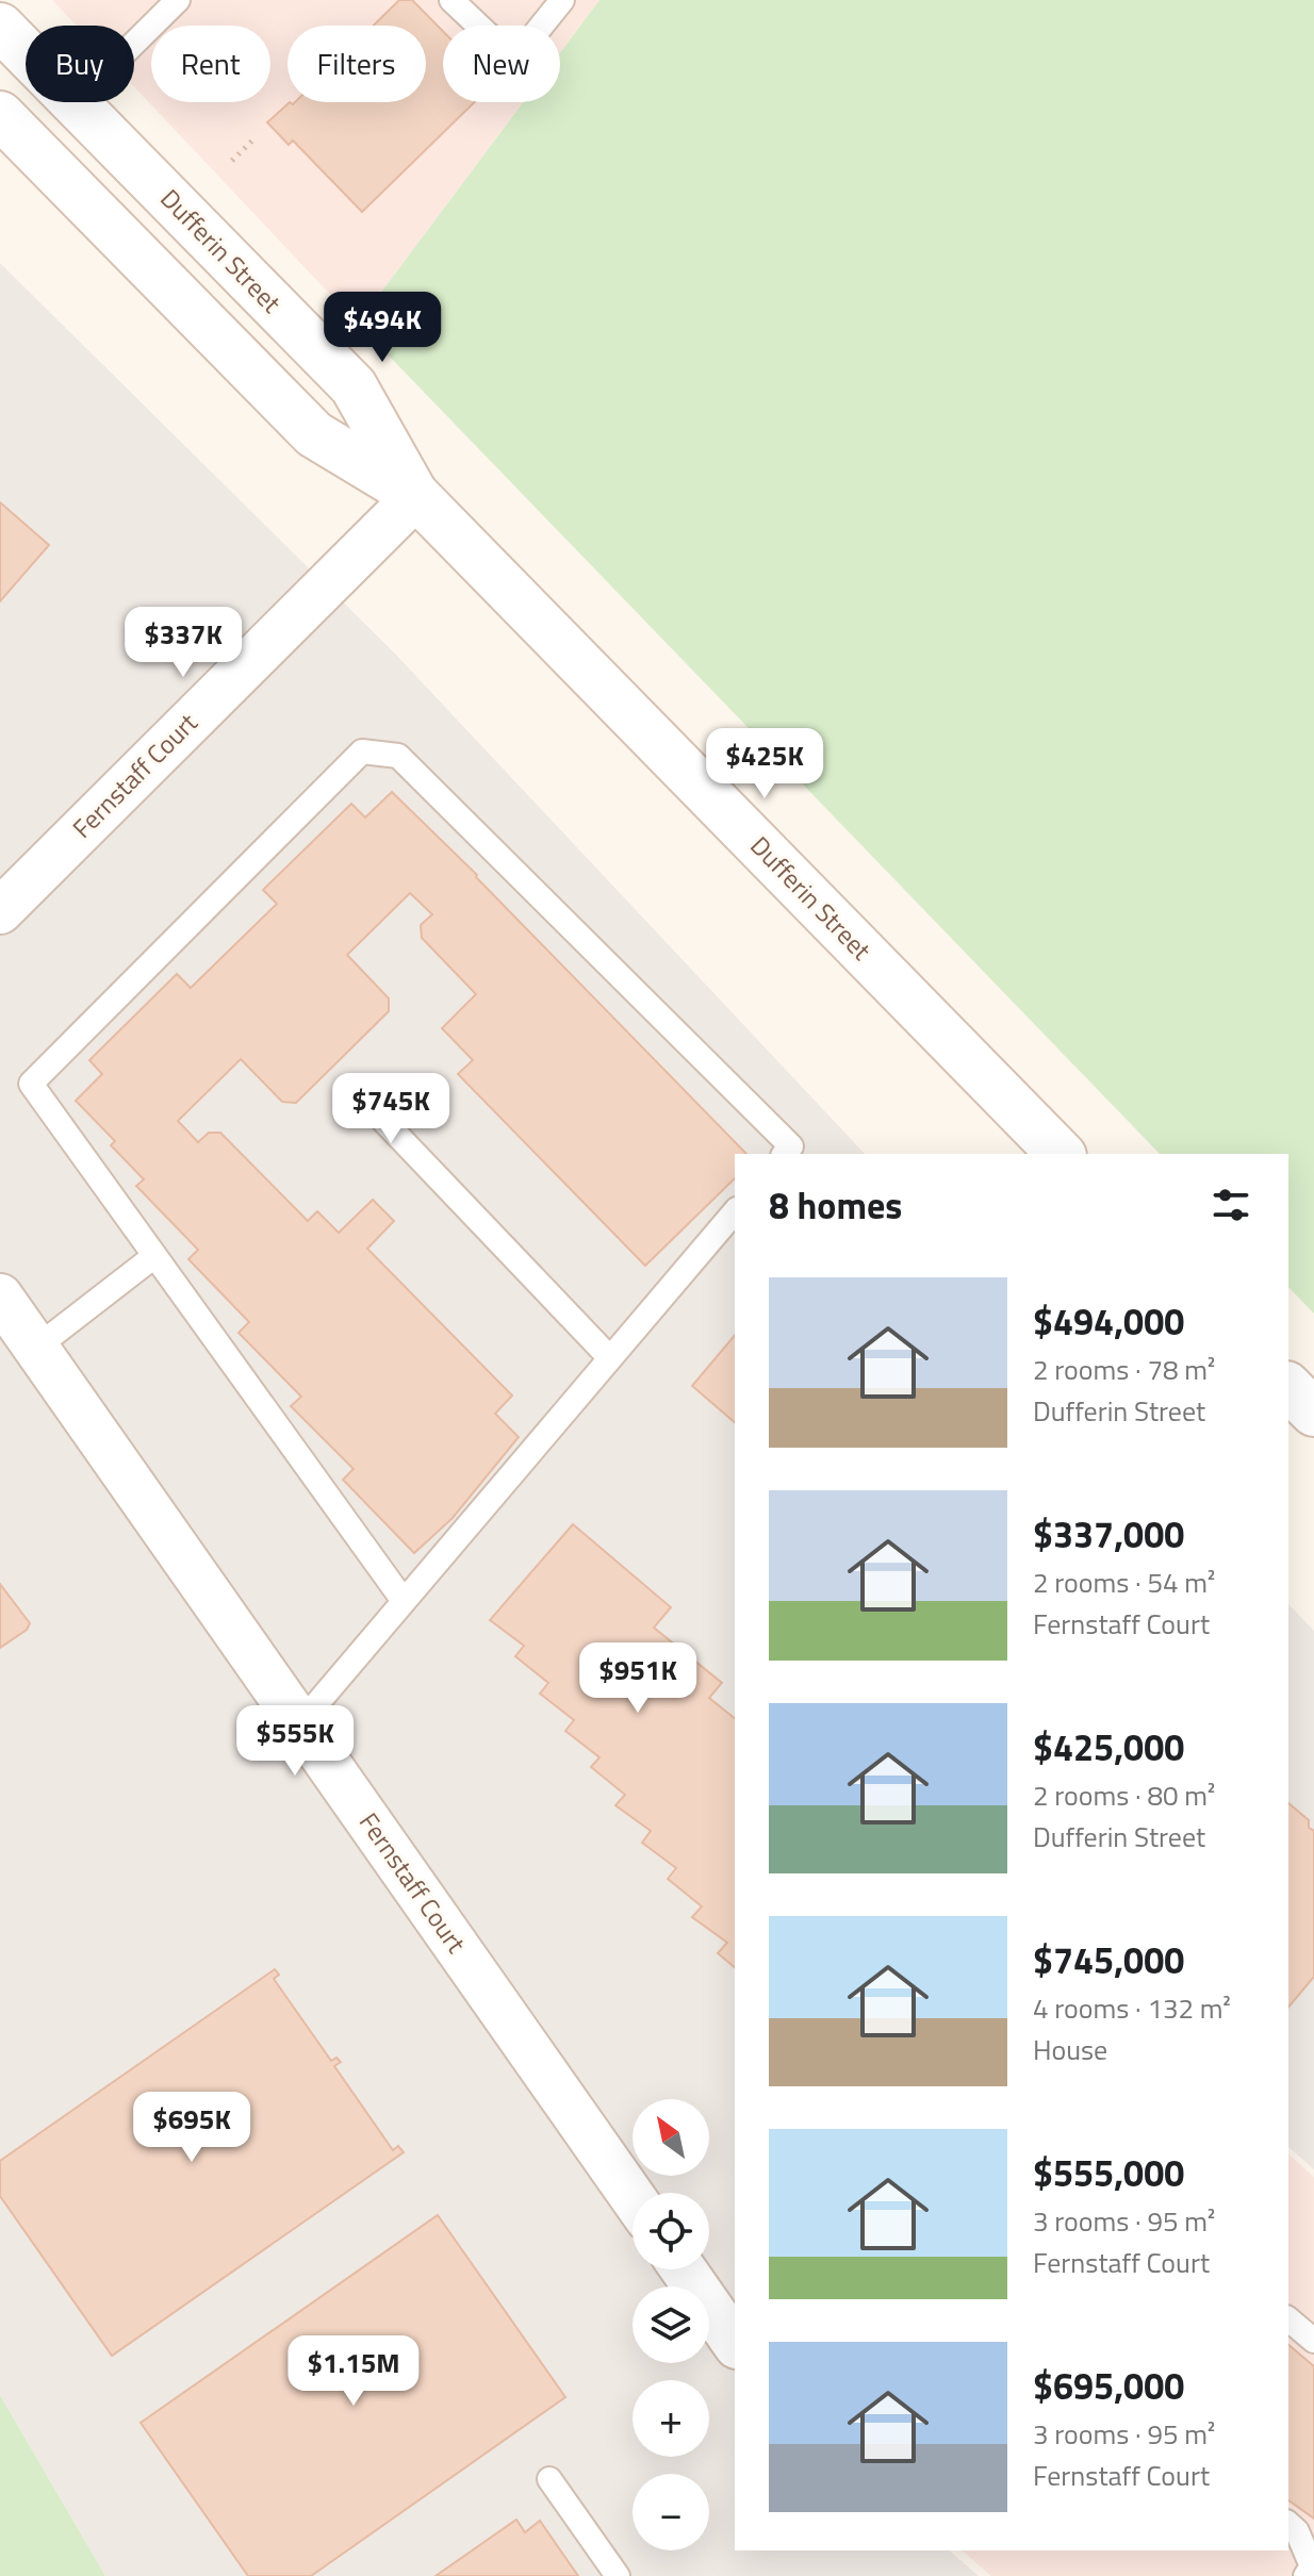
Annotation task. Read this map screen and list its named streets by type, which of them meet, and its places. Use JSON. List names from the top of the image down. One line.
{"streets":{"main road":["Dufferin Street"],"street":["Fernstaff Court"]},"crossings":[["Dufferin Street","Fernstaff Court"]],"north":"top left","page":{"chip":["Buy","Rent","Filters","New"],"price":["$494K","$337K","$425K","$745K","$951K","$555K","$695K","$1.15M"],"heading":"8 homes","list":[{"name":"$494,000","note":"2 rooms · 78 m² · Dufferin Street"},{"name":"$337,000","note":"2 rooms · 54 m² · Fernstaff Court"},{"name":"$425,000","note":"2 rooms · 80 m² · Dufferin Street"},{"name":"$745,000","note":"4 rooms · 132 m² · House"},{"name":"$555,000","note":"3 rooms · 95 m² · Fernstaff Court"},{"name":"$695,000","note":"3 rooms · 95 m² · Fernstaff Court"}],"map_buttons":["+","−"]}}
